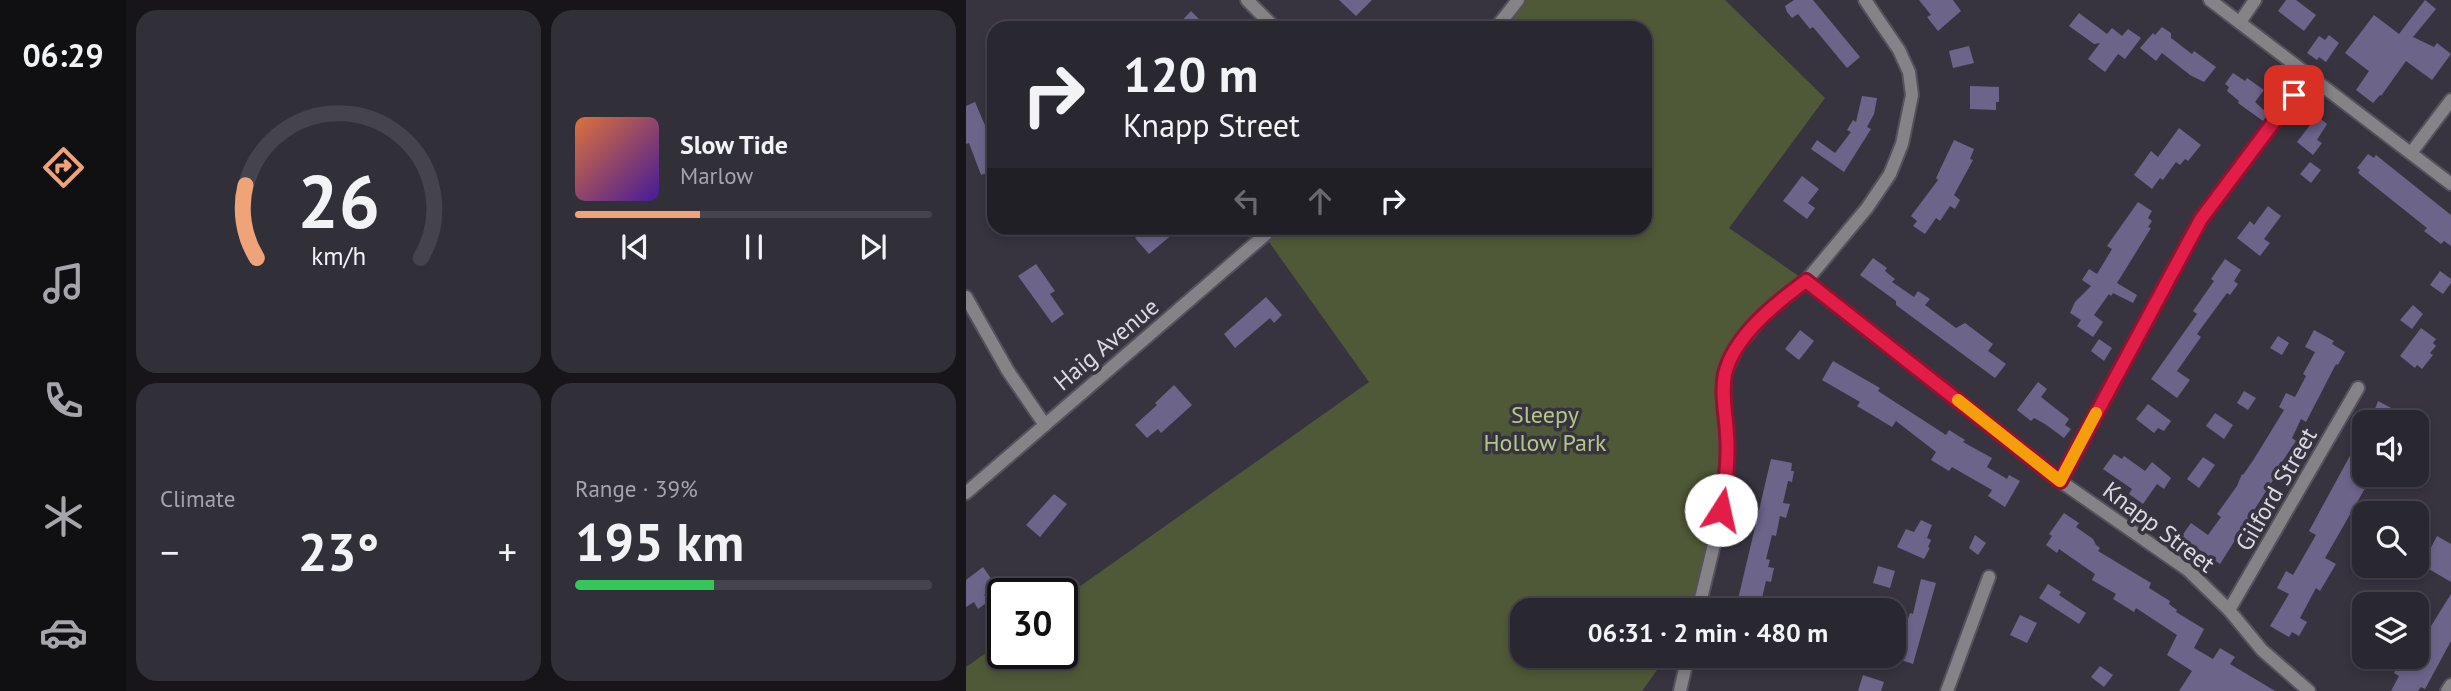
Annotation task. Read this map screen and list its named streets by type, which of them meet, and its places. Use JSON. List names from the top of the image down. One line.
{"streets":{"street":["Haig Avenue","Gilford Street","Knapp Street"]},"crossings":[["Gilford Street","Knapp Street"]],"parks":["Sleepy Hollow Park"],"page":{"tabs":"06:29","turn":["120 m","Knapp Street"],"song":["Slow Tide","Marlow"],"tile":["Climate",["Range · 39%","195 km"]],"heat":["−","23°","+"],"limit":"30","trip":"06:31 · 2 min · 480 m","gauge":["26","km/h"]}}
